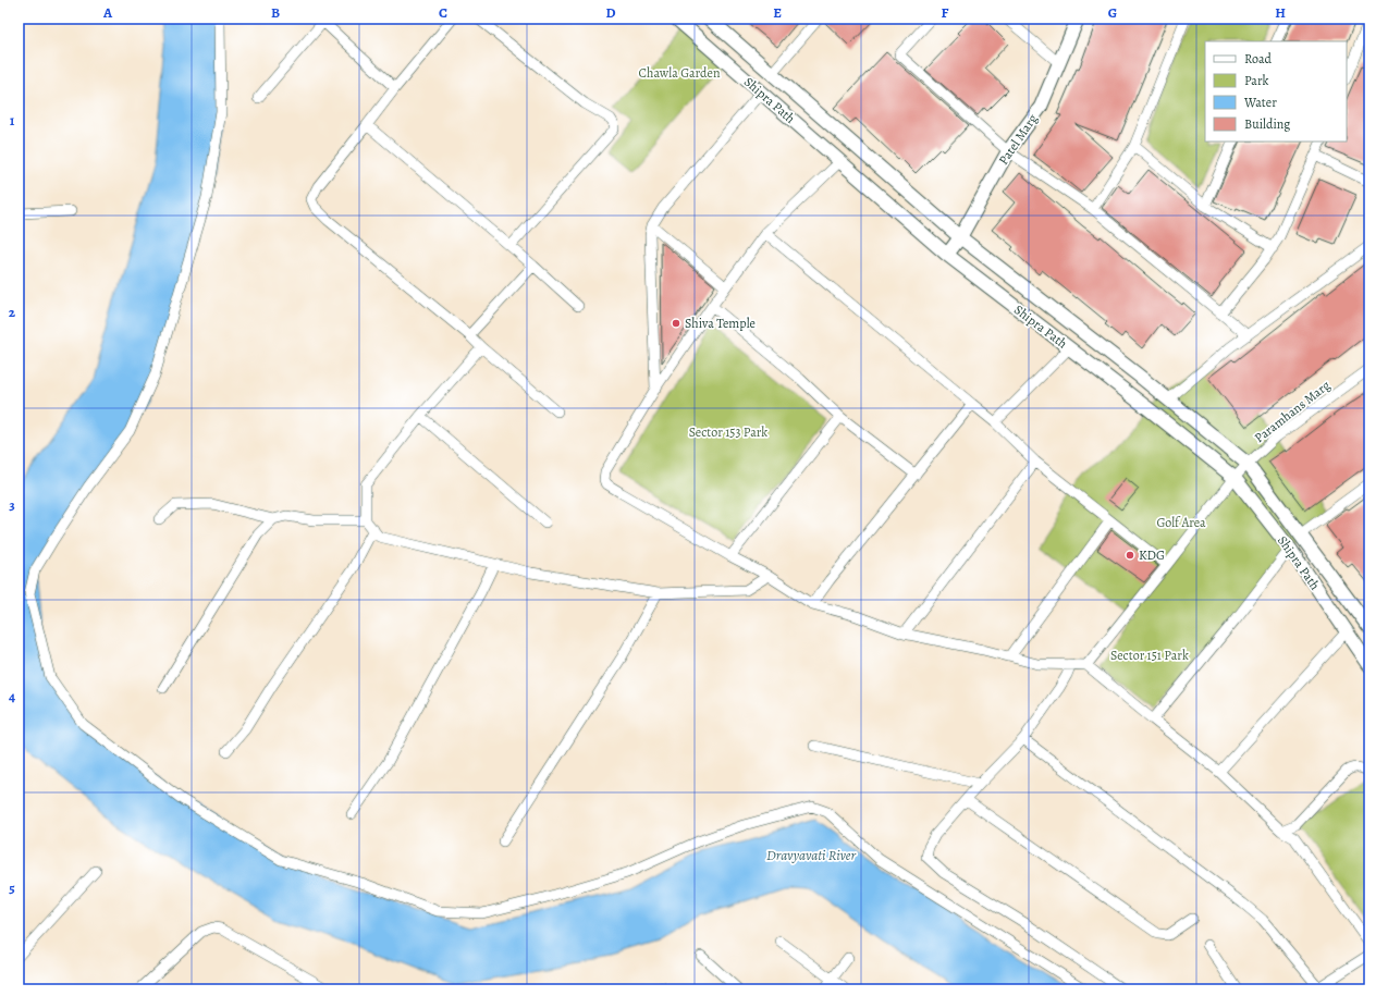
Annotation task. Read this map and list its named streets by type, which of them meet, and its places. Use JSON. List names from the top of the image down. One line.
{"streets":{"street":["Shipra Path","Patel Marg","Paramhans Marg"]},"crossings":[["Shipra Path","Patel Marg"],["Shipra Path","Paramhans Marg"]],"water":["Dravyavati River"],"parks":["Chawla Garden","Sector 153 Park","Golf Area","Sector 151 Park"],"places":["Shiva Temple","KDG"],"legend":["Road","Park","Water","Building"],"grid":{"columns":["A","B","C","D","E","F","G","H"],"rows":["1","2","3","4","5"]}}
